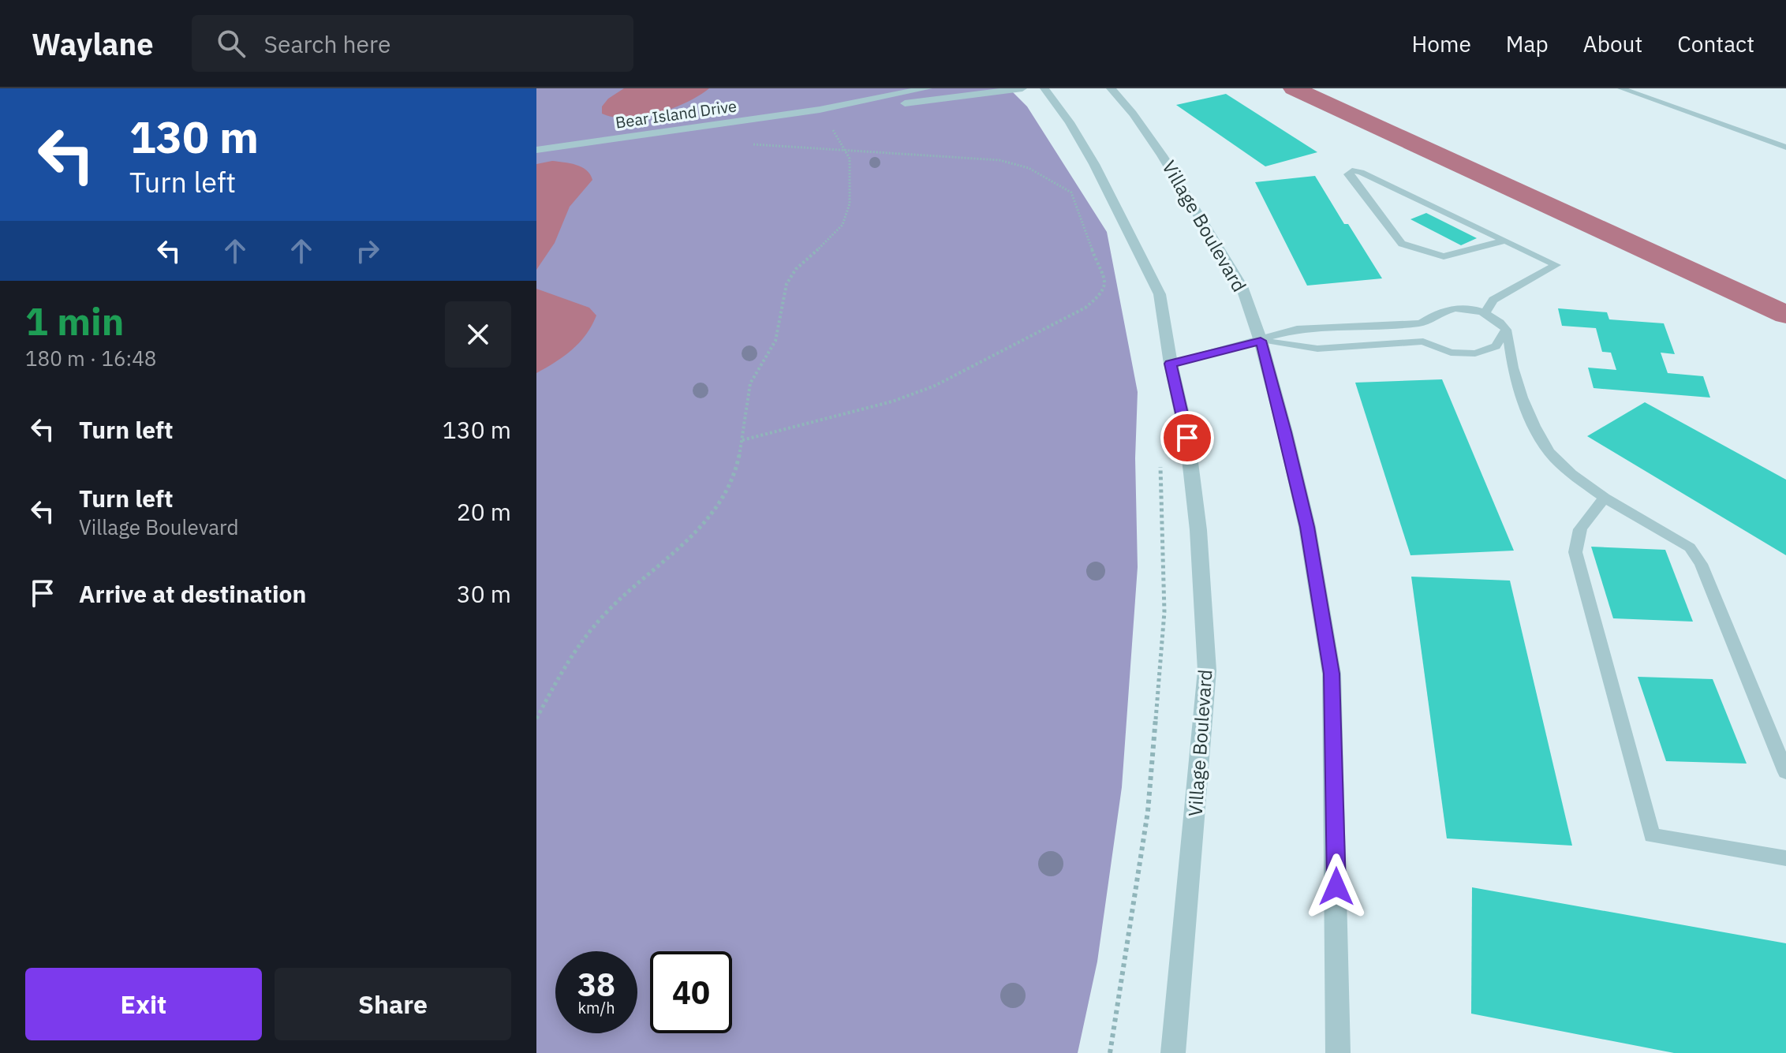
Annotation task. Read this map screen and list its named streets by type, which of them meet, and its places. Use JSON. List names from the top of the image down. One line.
{"streets":{"street":["Bear Island Drive","Village Boulevard"]},"page":{"header":"Waylane","search":"Search here","nav":["Home","Map","About","Contact"],"turn":["130 m","Turn left"],"heading":["1 min","180 m · 16:48"],"list":[{"name":"Turn left","value":"130 m"},{"name":"Turn left","note":"Village Boulevard","value":"20 m"},{"name":"Arrive at destination","value":"30 m"}],"speed":"38 km/h","limit":"40","buttons":["Exit","Share"]}}
